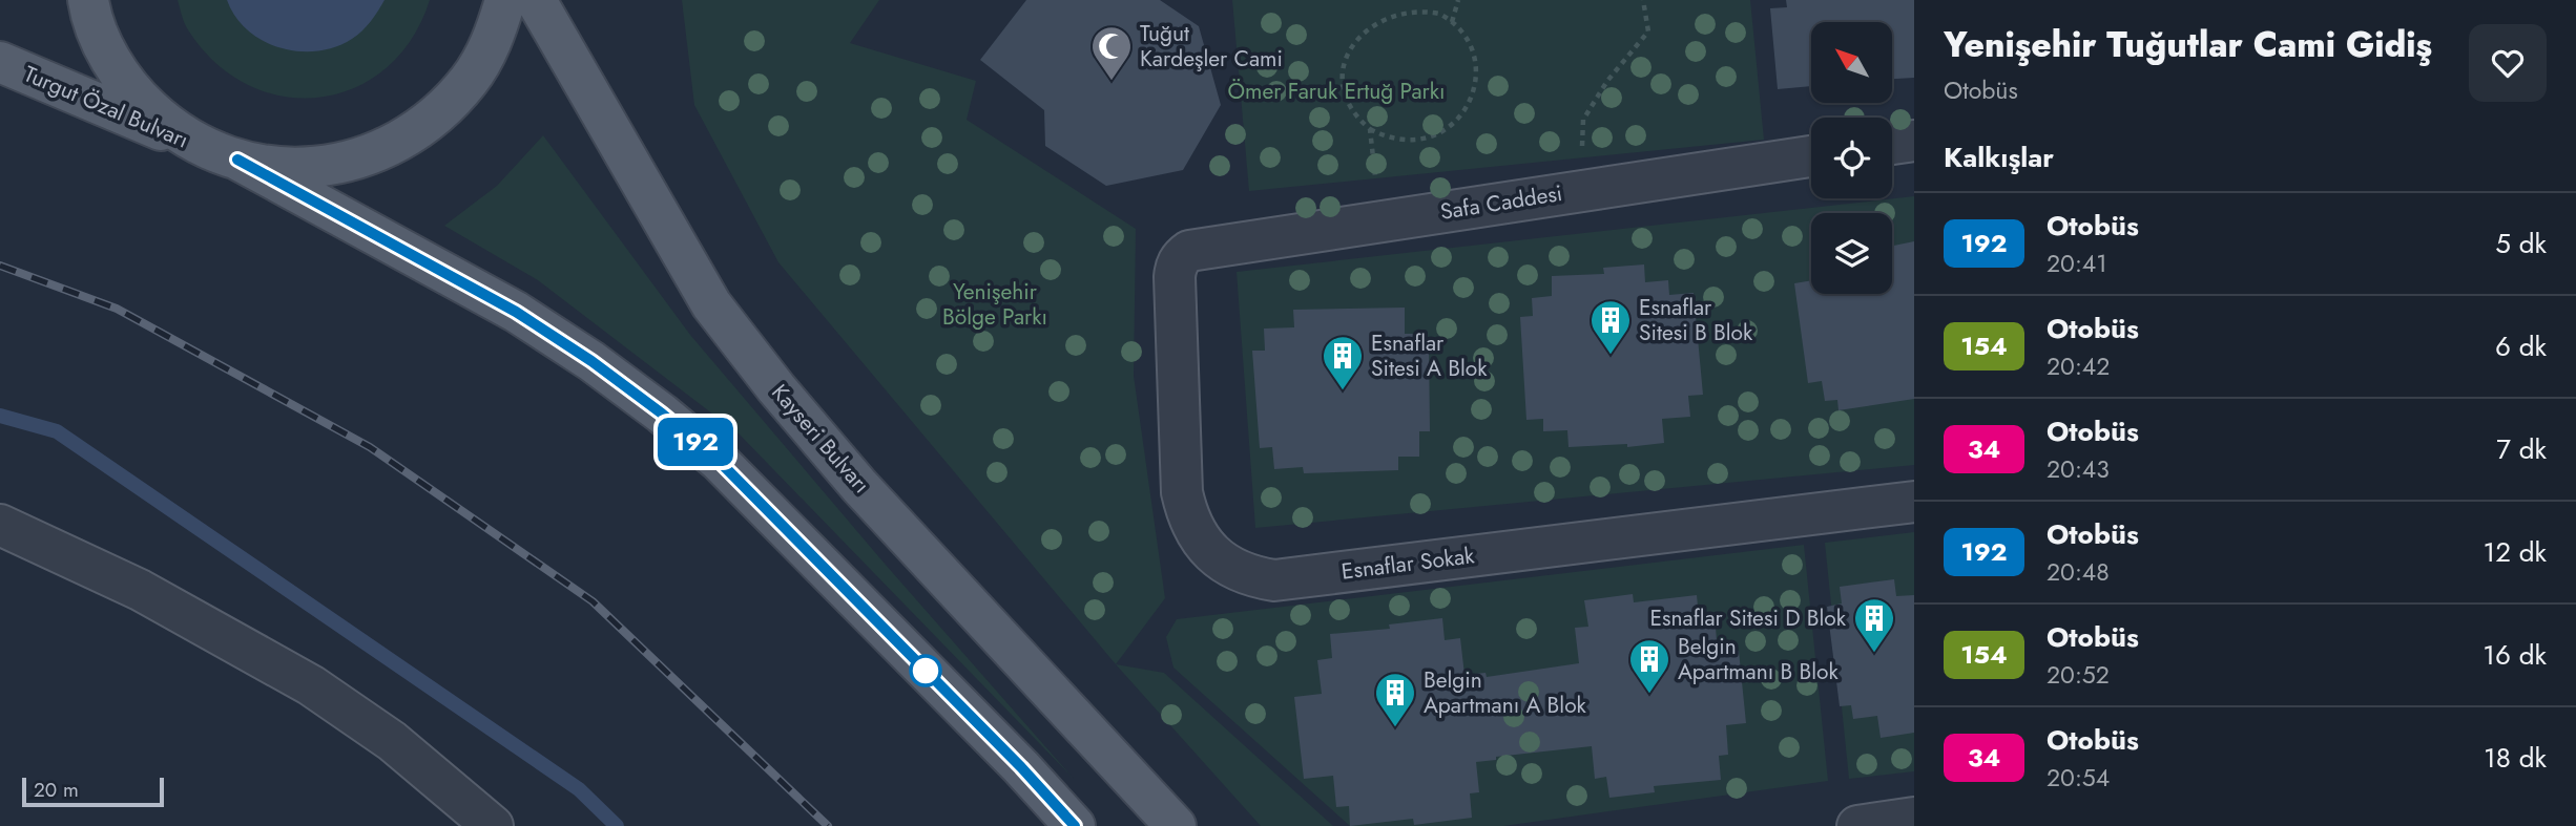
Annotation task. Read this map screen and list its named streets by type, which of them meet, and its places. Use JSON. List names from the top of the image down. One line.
{"streets":{"main road":["Turgut Özal Bulvarı","Kayseri Bulvarı"],"street":["Safa Caddesi","Esnaflar Sokak"]},"crossings":[["Safa Caddesi","Esnaflar Sokak"]],"parks":["Ömer Faruk Ertuğ Parkı","Yenişehir Bölge Parkı"],"places":{"mosque":["Tuğut Kardeşler Cami"],"building":["Esnaflar Sitesi B Blok","Esnaflar Sitesi A Blok","Esnaflar Sitesi D Blok","Belgin Apartmanı B Blok","Belgin Apartmanı A Blok"]},"lines":["bus line 192"],"scale_bar":"20 m","north":"top left","page":{"on_map":"192","heading":[["Yenişehir Tuğutlar Cami Gidiş","Otobüs"],"Kalkışlar"],"list":[{"mark":"192","name":"Otobüs","note":"20:41","value":"5 dk"},{"mark":"154","name":"Otobüs","note":"20:42","value":"6 dk"},{"mark":"34","name":"Otobüs","note":"20:43","value":"7 dk"},{"mark":"192","name":"Otobüs","note":"20:48","value":"12 dk"},{"mark":"154","name":"Otobüs","note":"20:52","value":"16 dk"},{"mark":"34","name":"Otobüs","note":"20:54","value":"18 dk"}],"scale":"20 m"}}
